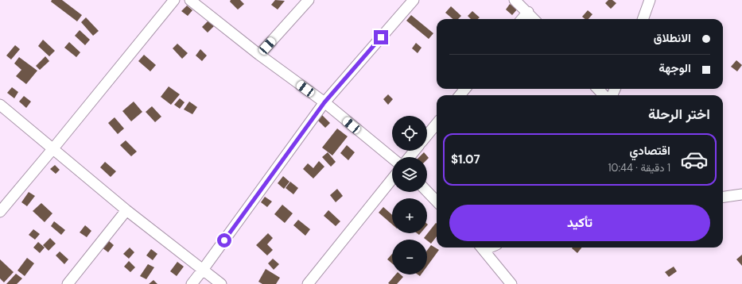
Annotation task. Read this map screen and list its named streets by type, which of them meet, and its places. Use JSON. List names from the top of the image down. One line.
{"page":{"banner":["الانطلاق","الوجهة"],"heading":"اختر الرحلة","map_buttons":["+","−"],"list":[{"name":"اقتصادي","note":"1 دقيقة · 10:44","value":"$1.07"}],"buttons":"تأكيد"}}
